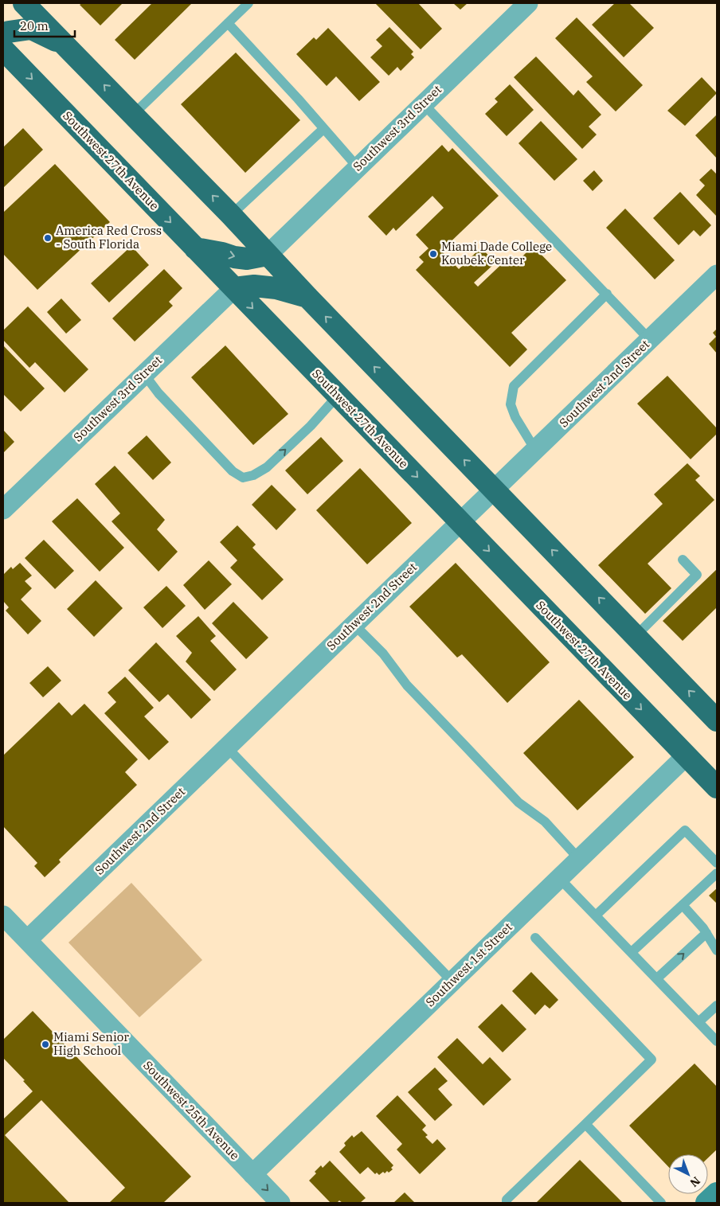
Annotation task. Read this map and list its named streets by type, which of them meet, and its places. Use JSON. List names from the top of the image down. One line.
{"streets":{"highway":["Southwest 27th Avenue"],"street":["Southwest 3rd Street","Southwest 2nd Street","Southwest 1st Street","Southwest 25th Avenue"]},"crossings":[["Southwest 3rd Street","Southwest 27th Avenue"],["Southwest 27th Avenue","Southwest 2nd Street"],["Southwest 27th Avenue","Southwest 1st Street"],["Southwest 2nd Street","Southwest 25th Avenue"],["Southwest 1st Street","Southwest 25th Avenue"]],"places":["America Red Cross - South Florida","Miami Dade College Koubek Center","Miami Senior High School"],"scale_bar":"20 m","north":"bottom right"}
